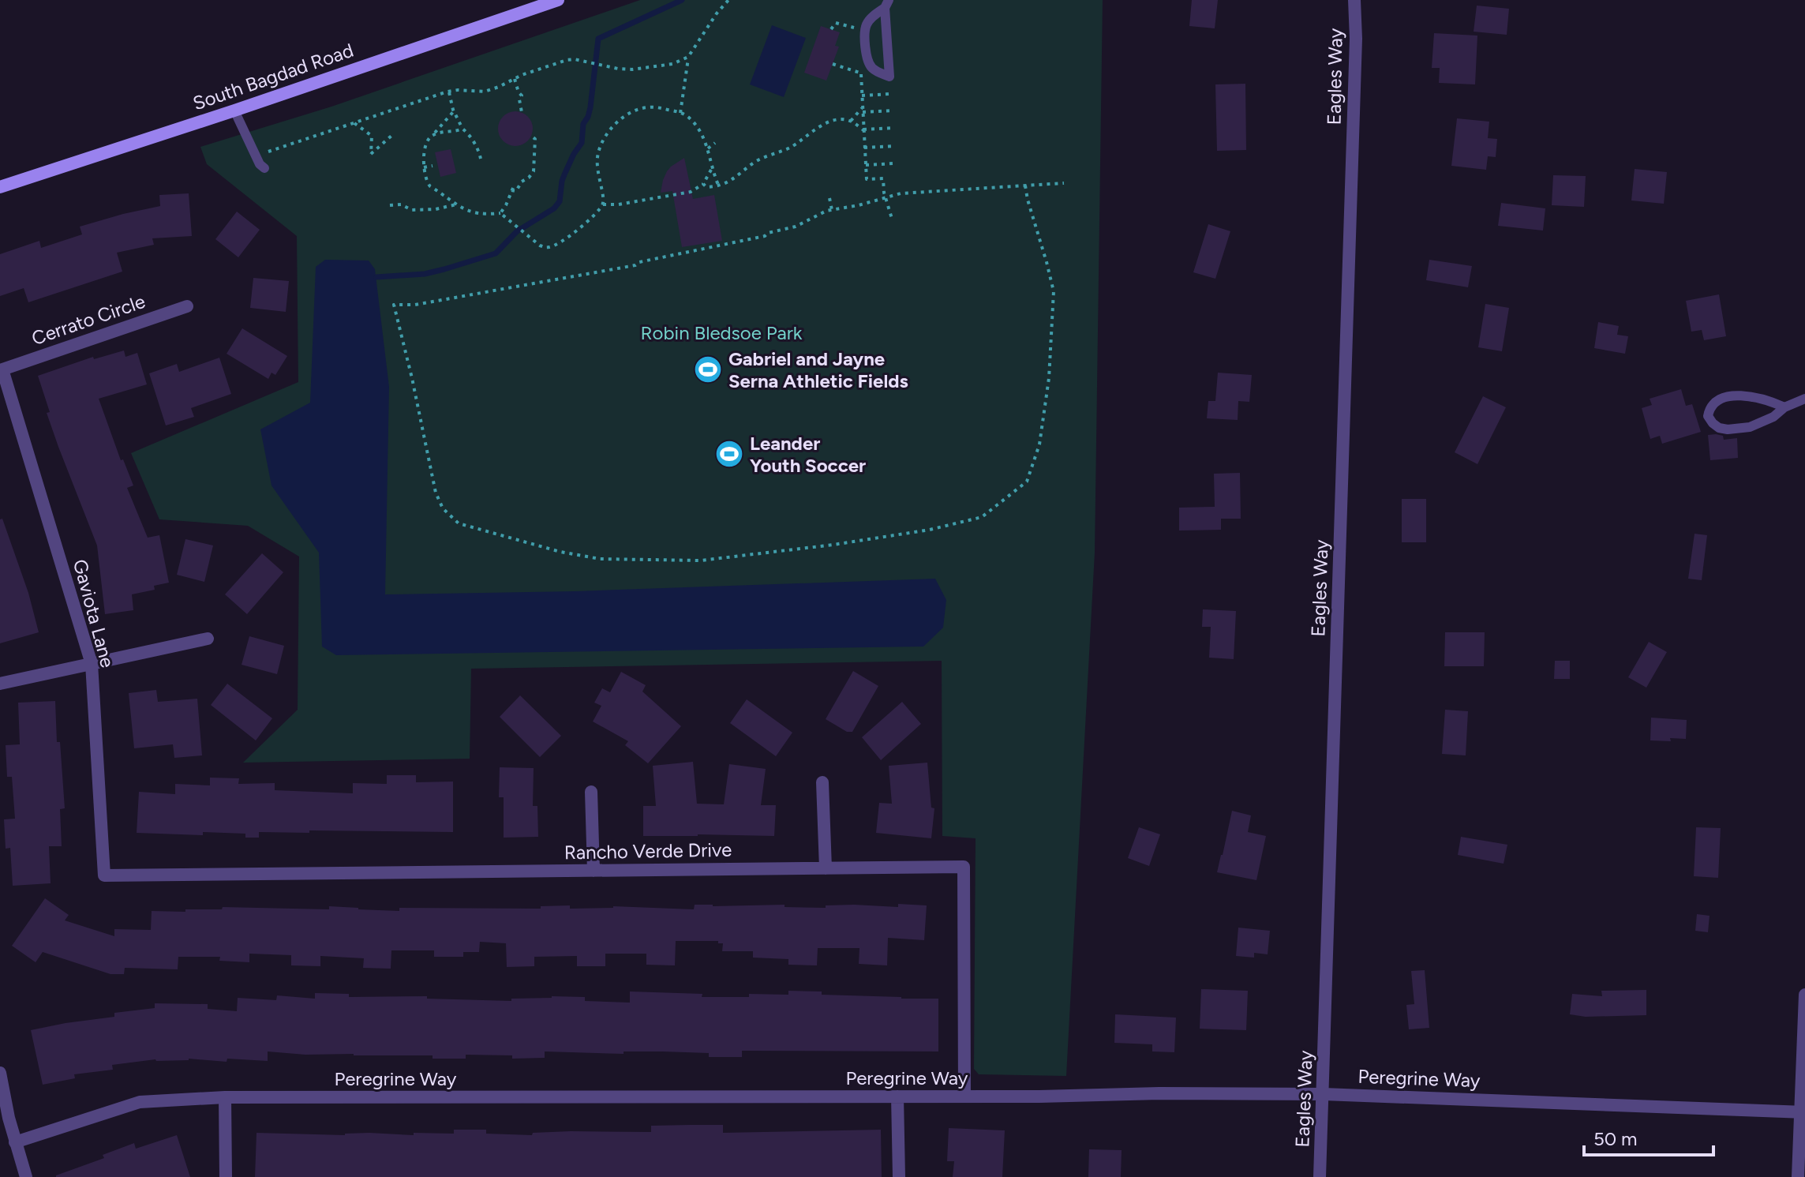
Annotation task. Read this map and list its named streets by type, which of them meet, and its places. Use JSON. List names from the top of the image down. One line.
{"streets":{"main road":["South Bagdad Road"],"street":["Eagles Way","Cerrato Circle","Gaviota Lane","Rancho Verde Drive","Peregrine Way"]},"crossings":[["Eagles Way","Peregrine Way"],["Cerrato Circle","Gaviota Lane"],["Gaviota Lane","Rancho Verde Drive"],["Rancho Verde Drive","Peregrine Way"]],"parks":["Robin Bledsoe Park"],"places":{"sports":["Gabriel and Jayne Serna Athletic Fields","Leander Youth Soccer"]},"scale_bar":"50 m"}
